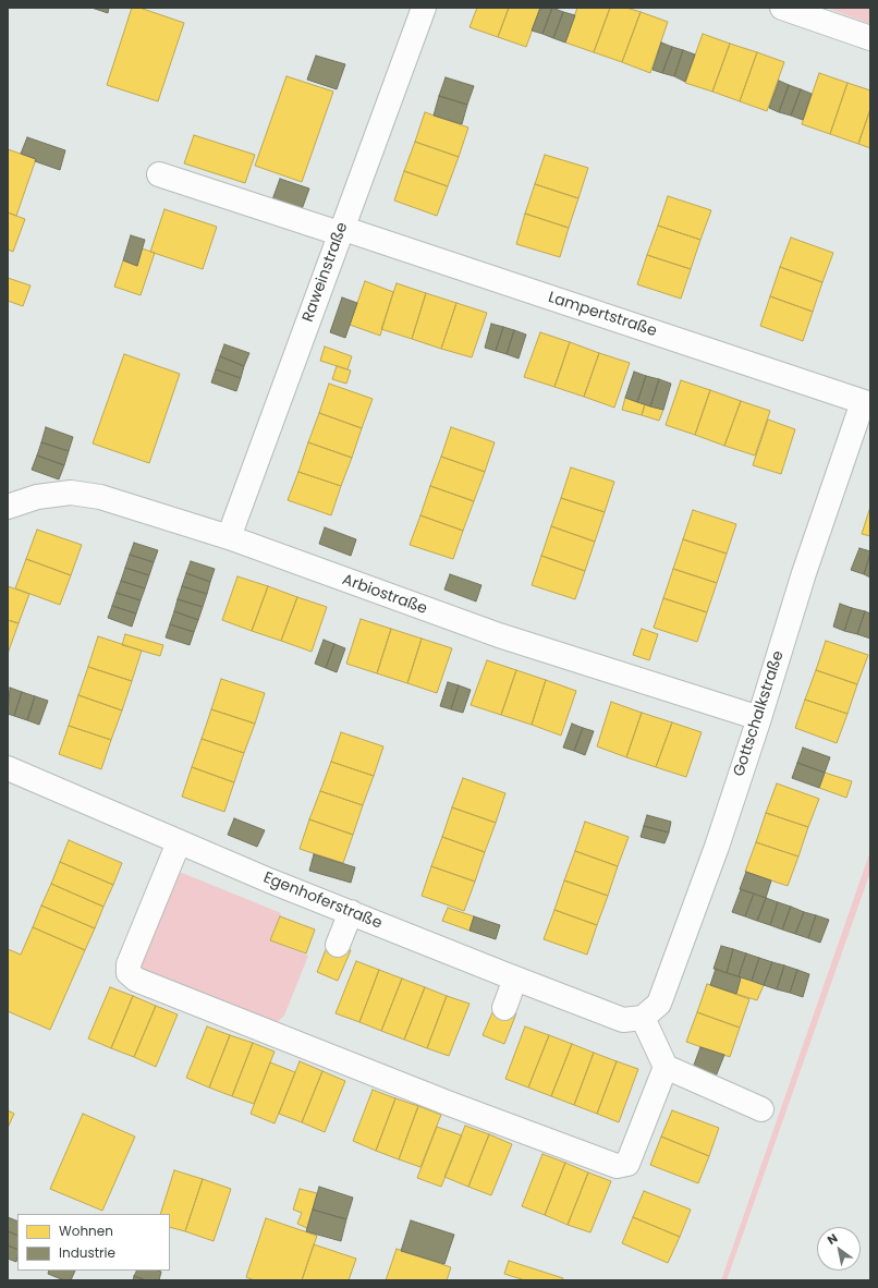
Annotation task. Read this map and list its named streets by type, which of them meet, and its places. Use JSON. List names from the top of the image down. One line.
{"streets":{"street":["Raweinstraße","Lampertstraße","Arbiostraße","Gottschalkstraße","Egenhoferstraße"]},"crossings":[["Raweinstraße","Lampertstraße"],["Raweinstraße","Arbiostraße"],["Lampertstraße","Gottschalkstraße"],["Arbiostraße","Gottschalkstraße"],["Gottschalkstraße","Egenhoferstraße"]],"legend":["Wohnen","Industrie"],"north":"top left"}
